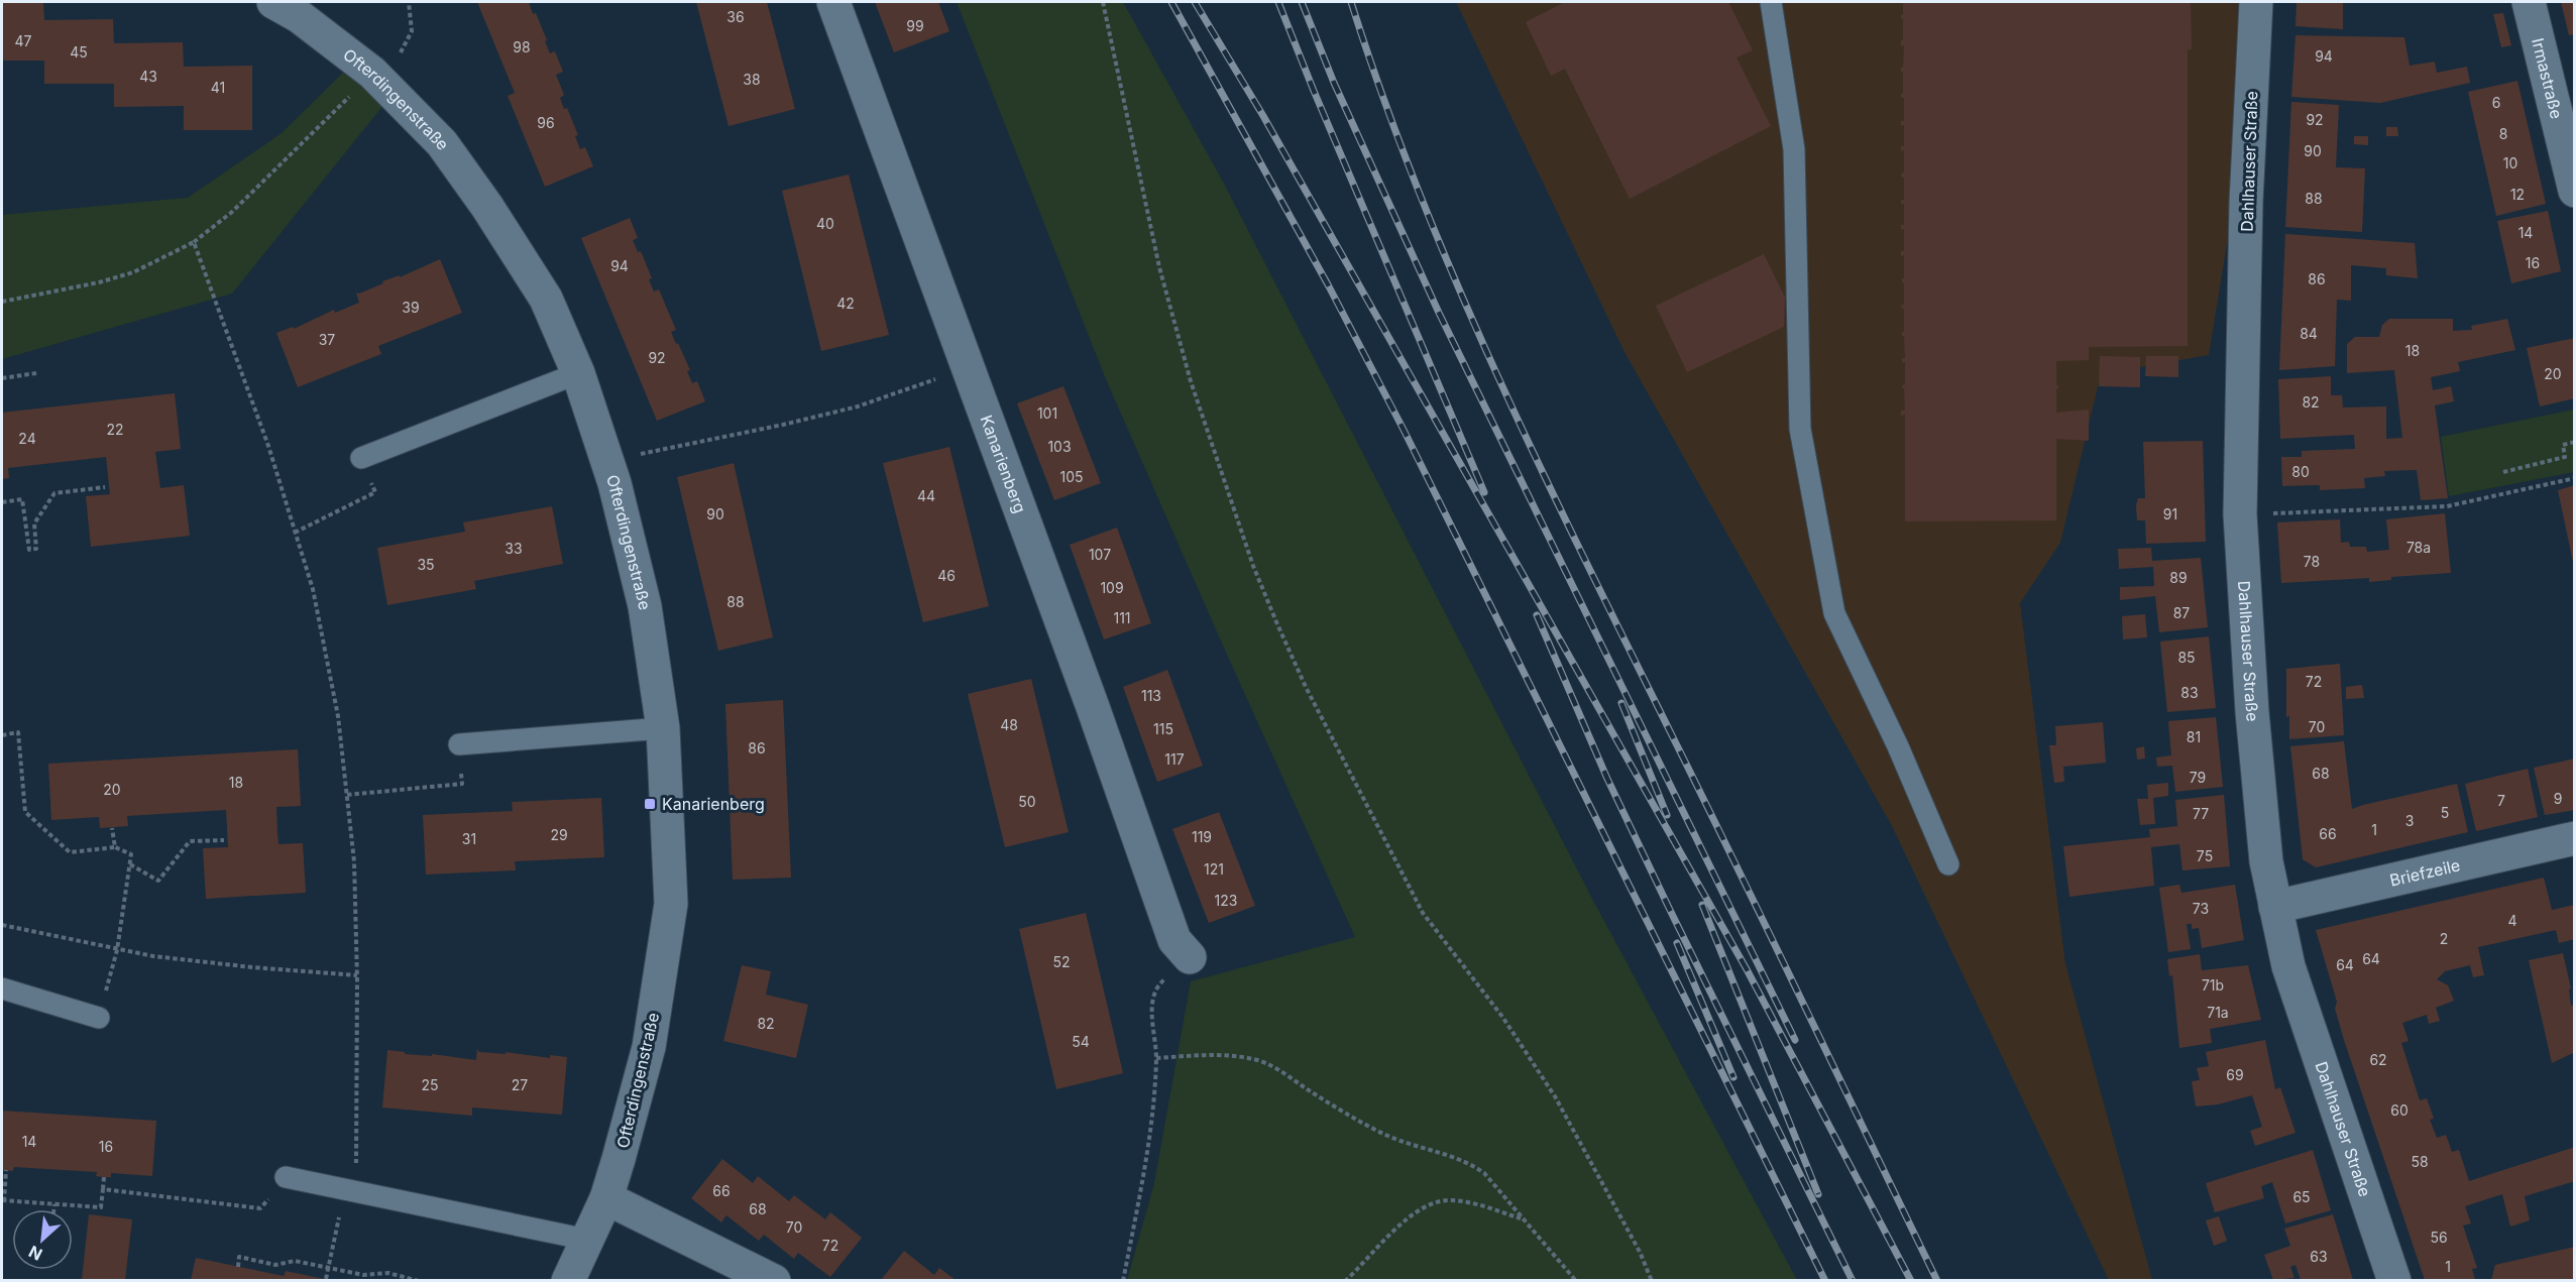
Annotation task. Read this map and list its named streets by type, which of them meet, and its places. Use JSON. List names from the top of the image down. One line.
{"streets":{"street":["Irmastraße","Ofterdingenstraße","Dahlhauser Straße","Kanarienberg","Briefzeile"]},"crossings":[["Dahlhauser Straße","Briefzeile"]],"places":{"transit":["Kanarienberg"]},"house_numbers":["36","99","47","98","45","94","43","38","41","6","92","96","8","90","10","12","88","40","14","16","94","86","42","39","84","37","18","92","20","82","101","22","24","103","80","105","44","90","91","78a","33","107","78","35","46","89","109","88","87","111","85","72","83","113","48","70","115","81","86","117","68","79","18","20","9","7","50","5","77","3","1","66","29","119","31","75","121","123","73","4","2","64","52","64","71b","71a","82","54","62","69","25","27","60","14","16","58","66","65","68","70","56","72","63","1"],"north":"bottom left"}
